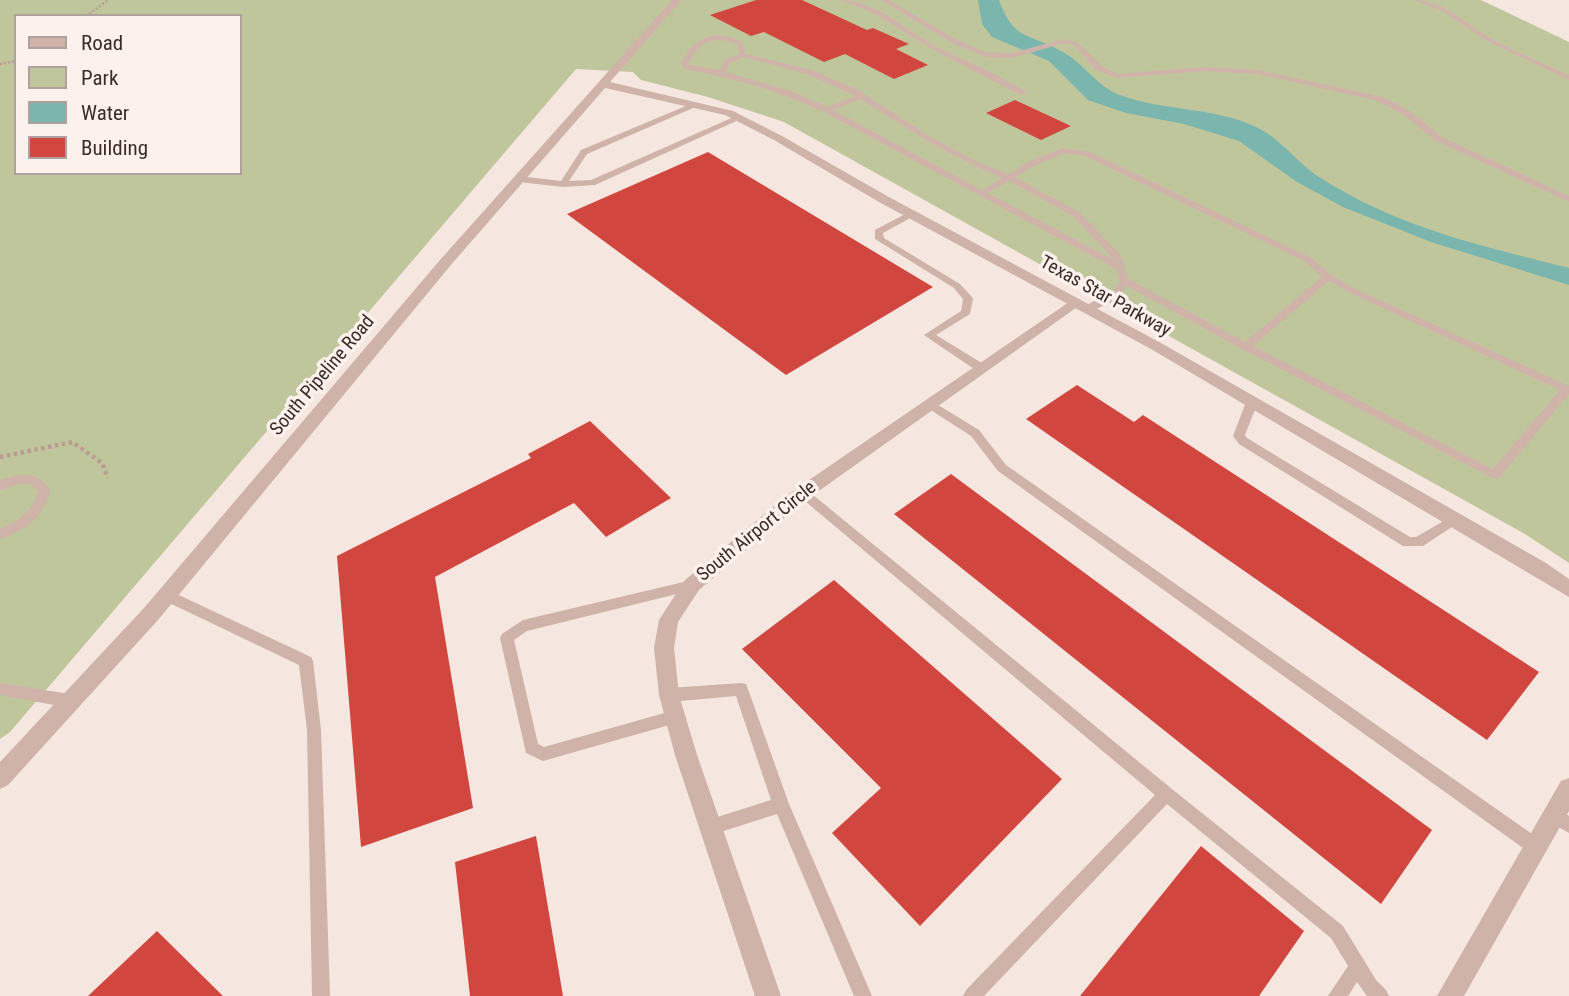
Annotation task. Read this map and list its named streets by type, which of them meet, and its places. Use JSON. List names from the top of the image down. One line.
{"streets":{"street":["Texas Star Parkway","South Pipeline Road","South Airport Circle"]},"crossings":[["Texas Star Parkway","South Pipeline Road"],["Texas Star Parkway","South Airport Circle"]],"legend":["Road","Park","Water","Building"]}
